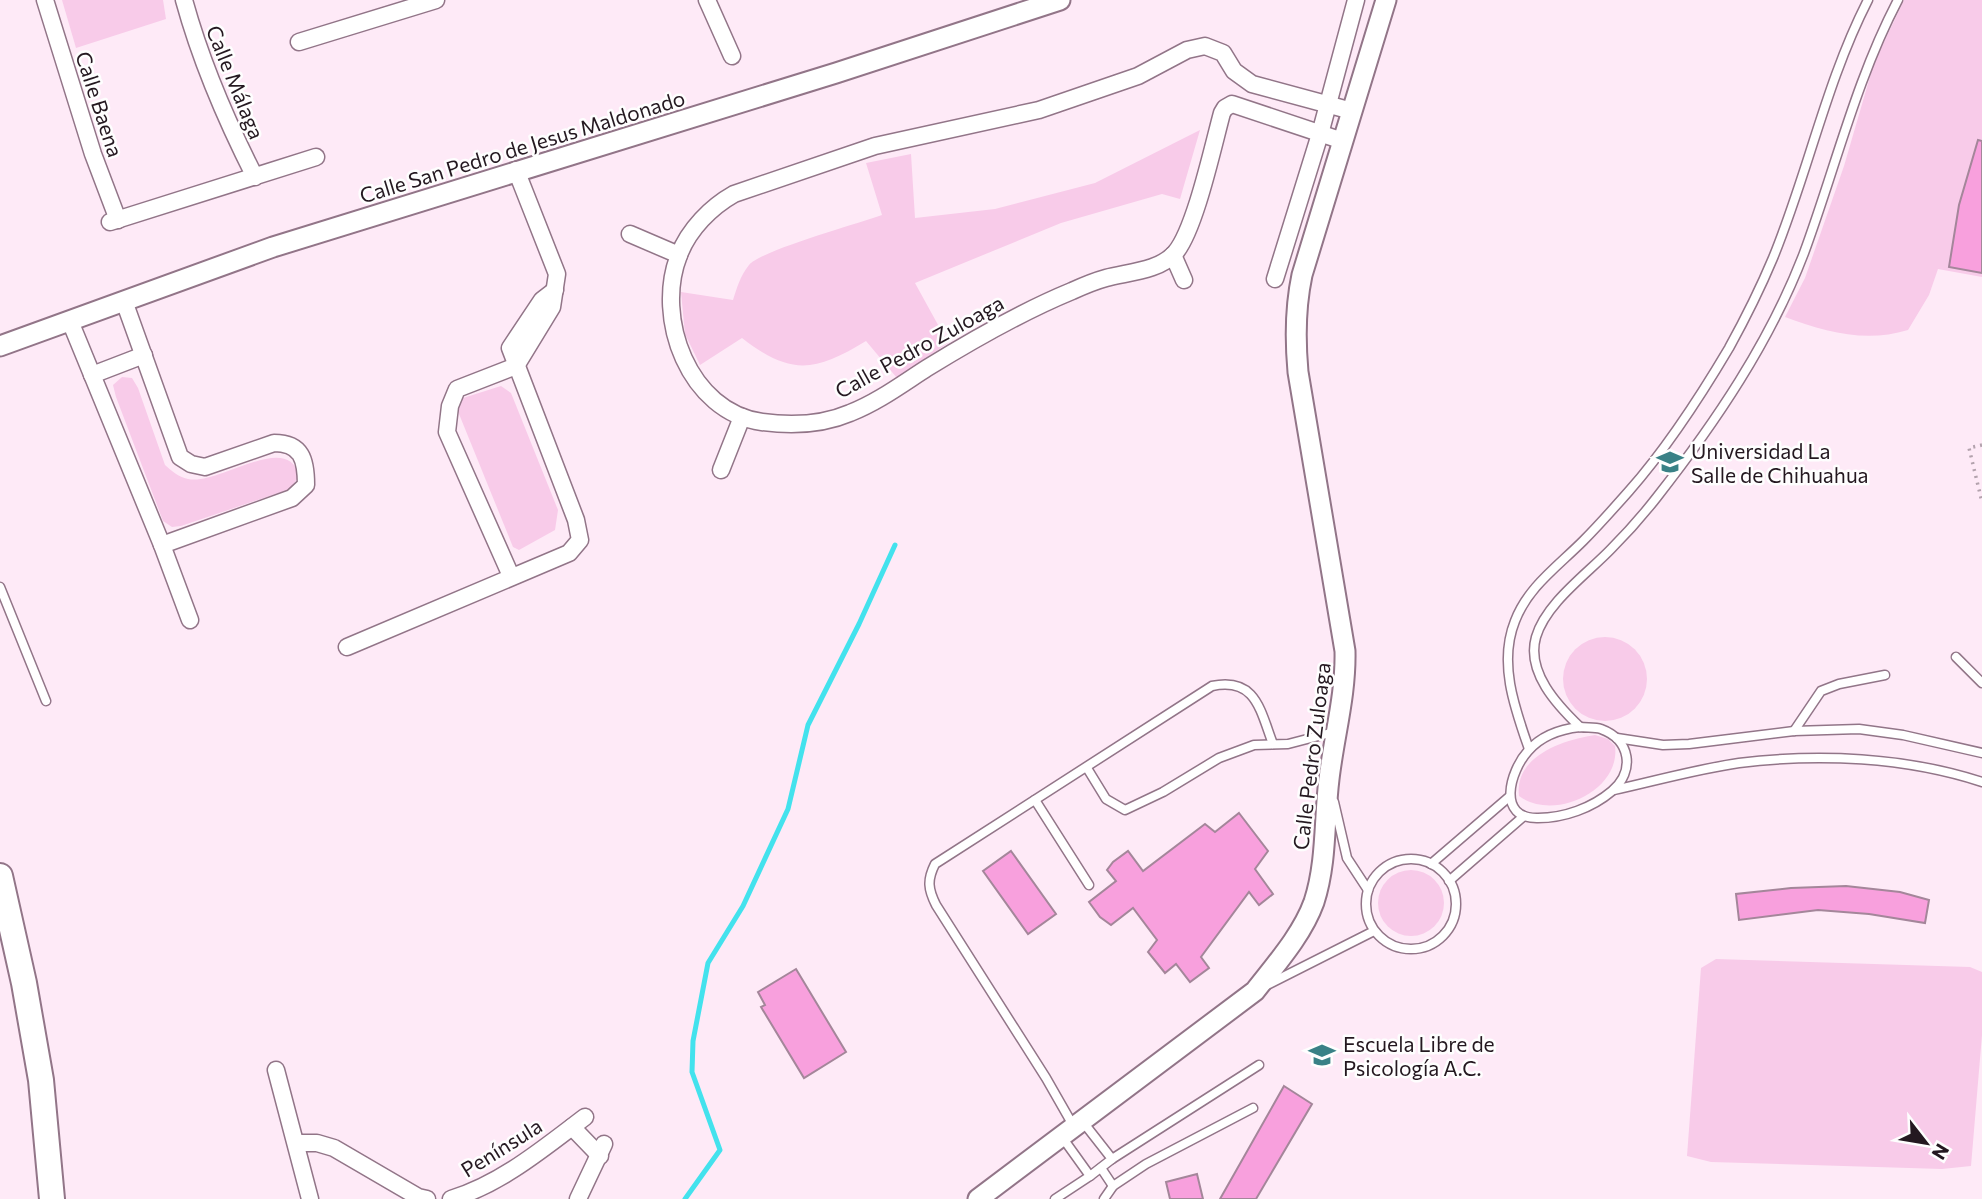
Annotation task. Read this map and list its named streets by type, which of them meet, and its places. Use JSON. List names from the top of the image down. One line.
{"streets":{"street":["Calle Málaga","Calle Baena","Calle San Pedro de Jesus Maldonado","Calle Pedro Zuloaga","Península"]},"crossings":[["Calle Málaga","Calle Baena"]],"places":{"school or university":["Universidad La Salle de Chihuahua","Escuela Libre de Psicología A.C."]},"north":"bottom right"}
